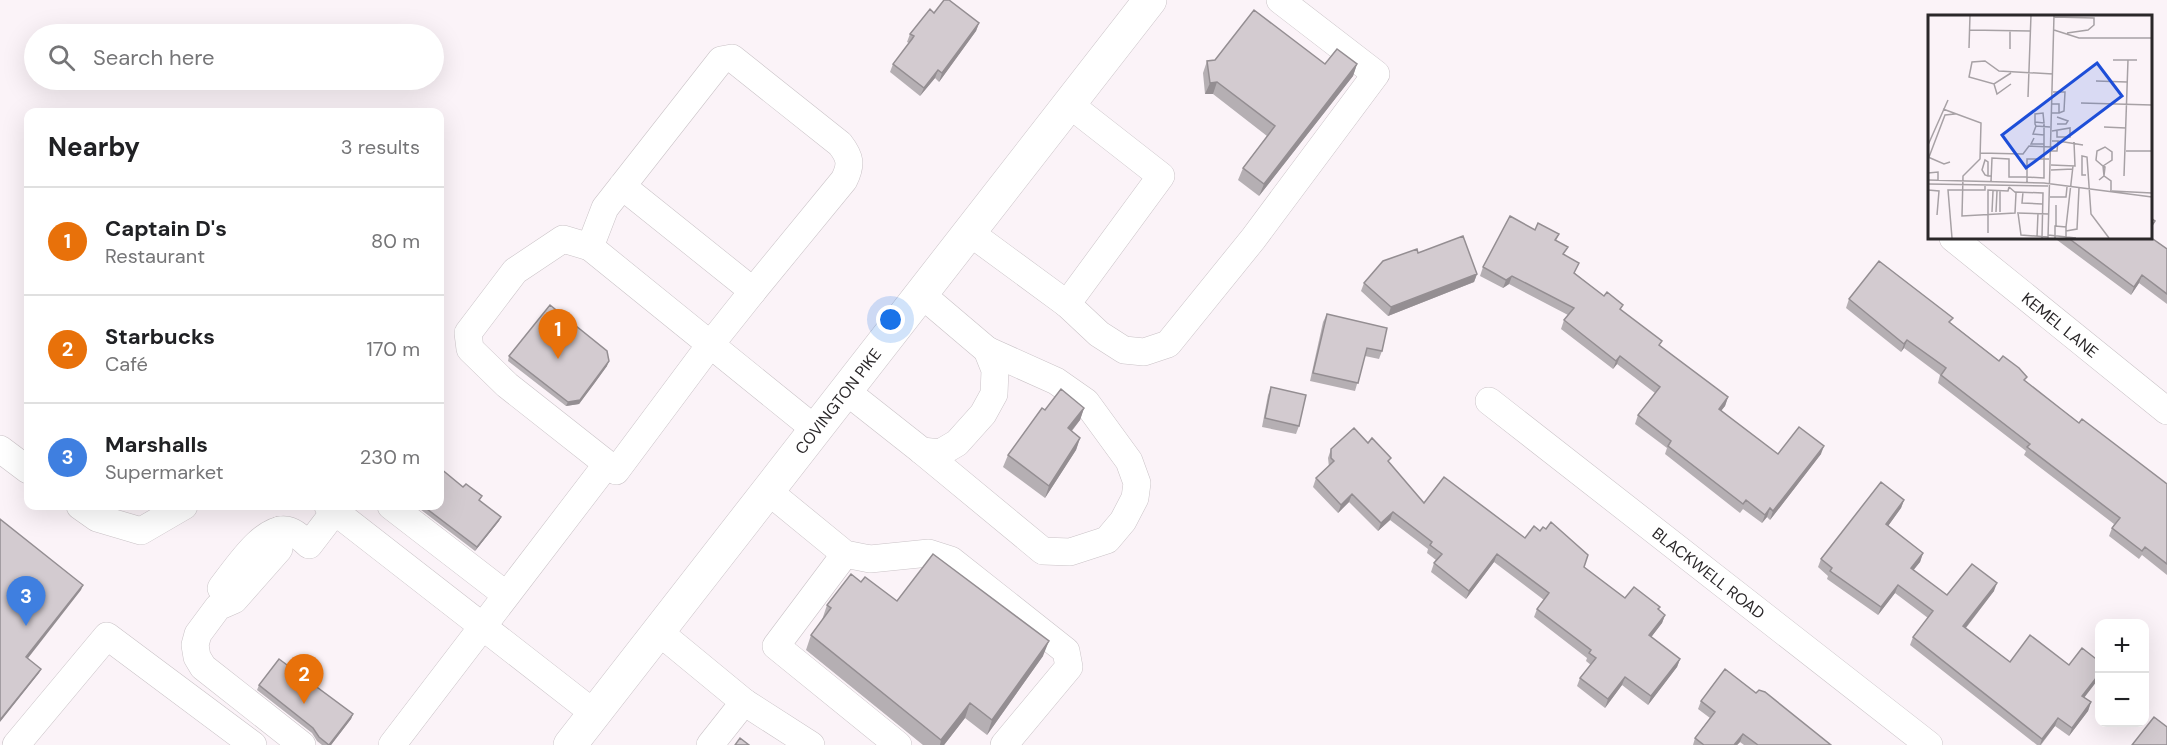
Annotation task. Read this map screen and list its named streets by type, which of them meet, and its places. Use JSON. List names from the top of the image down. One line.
{"streets":{"main road":["COVINGTON PIKE"],"street":["KEMEL LANE","BLACKWELL ROAD"]},"page":{"search":"Search here","heading":["Nearby","3 results"],"list":[{"mark":"1","name":"Captain D's","note":"Restaurant","value":"80 m"},{"mark":"2","name":"Starbucks","note":"Café","value":"170 m"},{"mark":"3","name":"Marshalls","note":"Supermarket","value":"230 m"}],"pins":["1","3","2"],"map_buttons":["+","−"]}}
